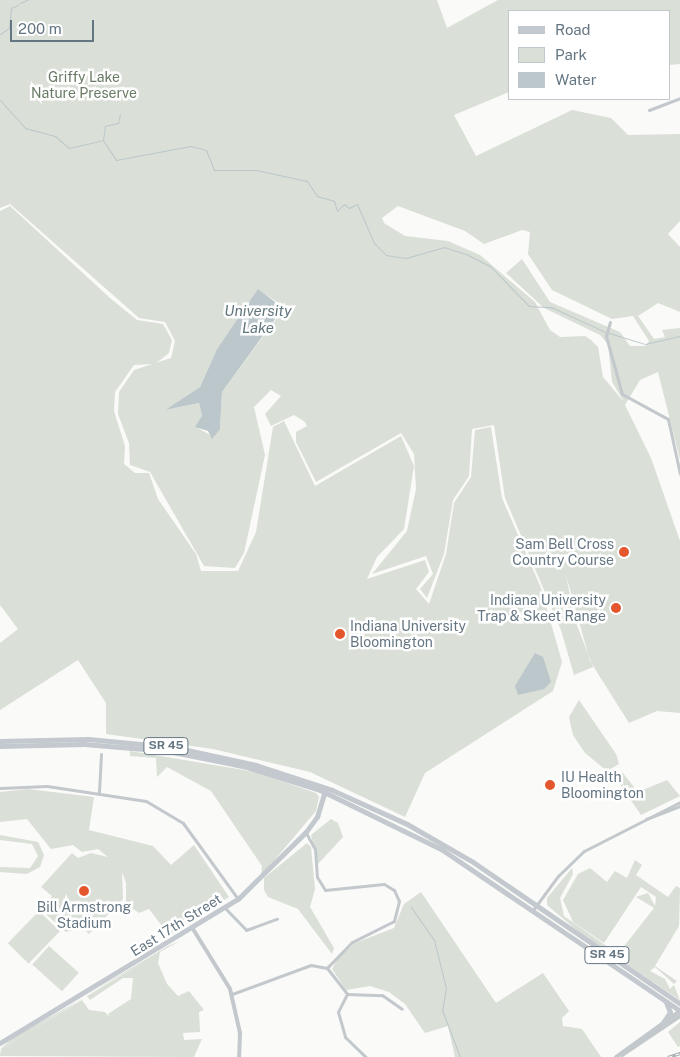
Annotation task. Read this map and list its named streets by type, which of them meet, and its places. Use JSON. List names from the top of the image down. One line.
{"streets":{"highway":["SR 45"],"main road":["East 17th Street"]},"crossings":[["SR 45","East 17th Street"]],"water":["University Lake"],"parks":["Griffy Lake Nature Preserve"],"places":["Sam Bell Cross Country Course","Indiana University Trap & Skeet Range","Indiana University Bloomington","IU Health Bloomington","Bill Armstrong Stadium"],"legend":["Road","Park","Water"],"scale_bar":"200 m"}
